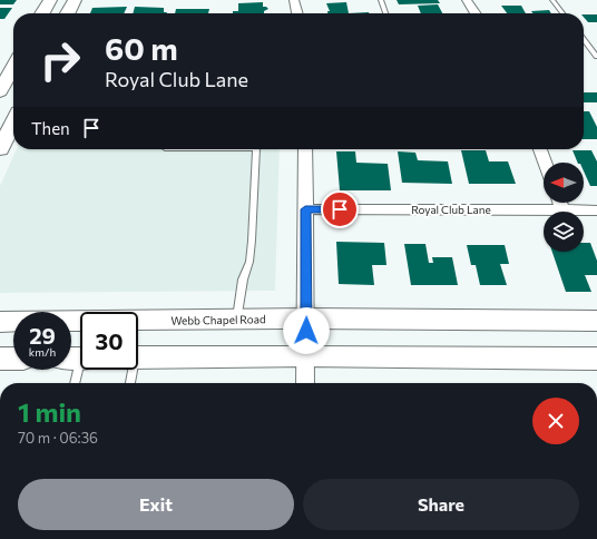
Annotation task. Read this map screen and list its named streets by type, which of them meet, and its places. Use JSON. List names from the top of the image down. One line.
{"streets":{"main road":["Webb Chapel Road"],"street":["Royal Club Lane"]},"north":"left","page":{"turn":["60 m","Royal Club Lane"],"then":"Then","speed":"29 km/h","limit":"30","heading":["1 min","70 m · 06:36"],"buttons":["Exit","Share"]}}
